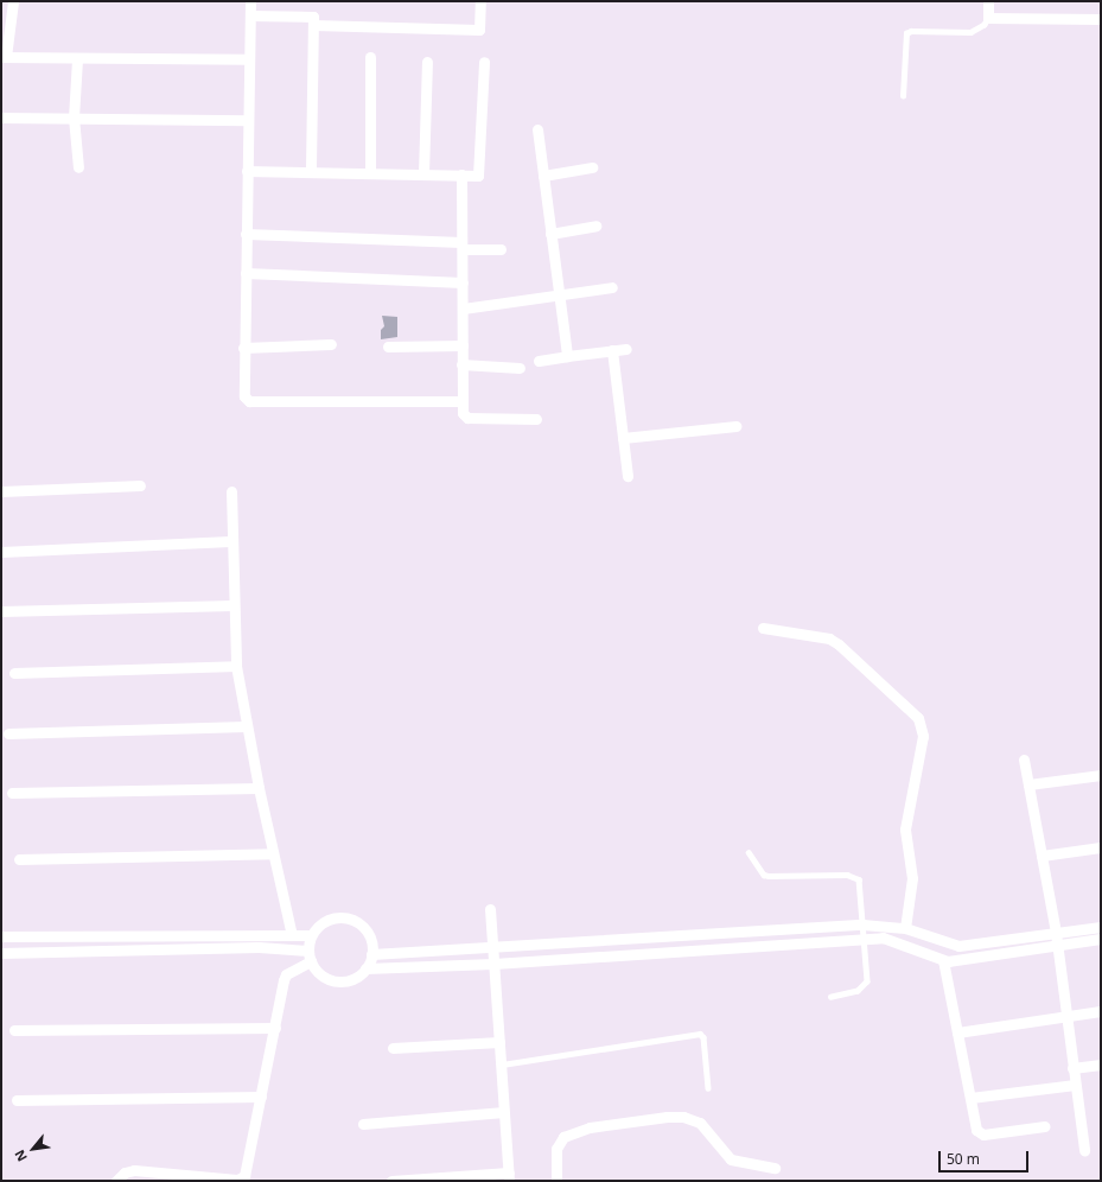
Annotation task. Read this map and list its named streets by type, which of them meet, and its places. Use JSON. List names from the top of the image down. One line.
{"scale_bar":"50 m","north":"bottom left"}
